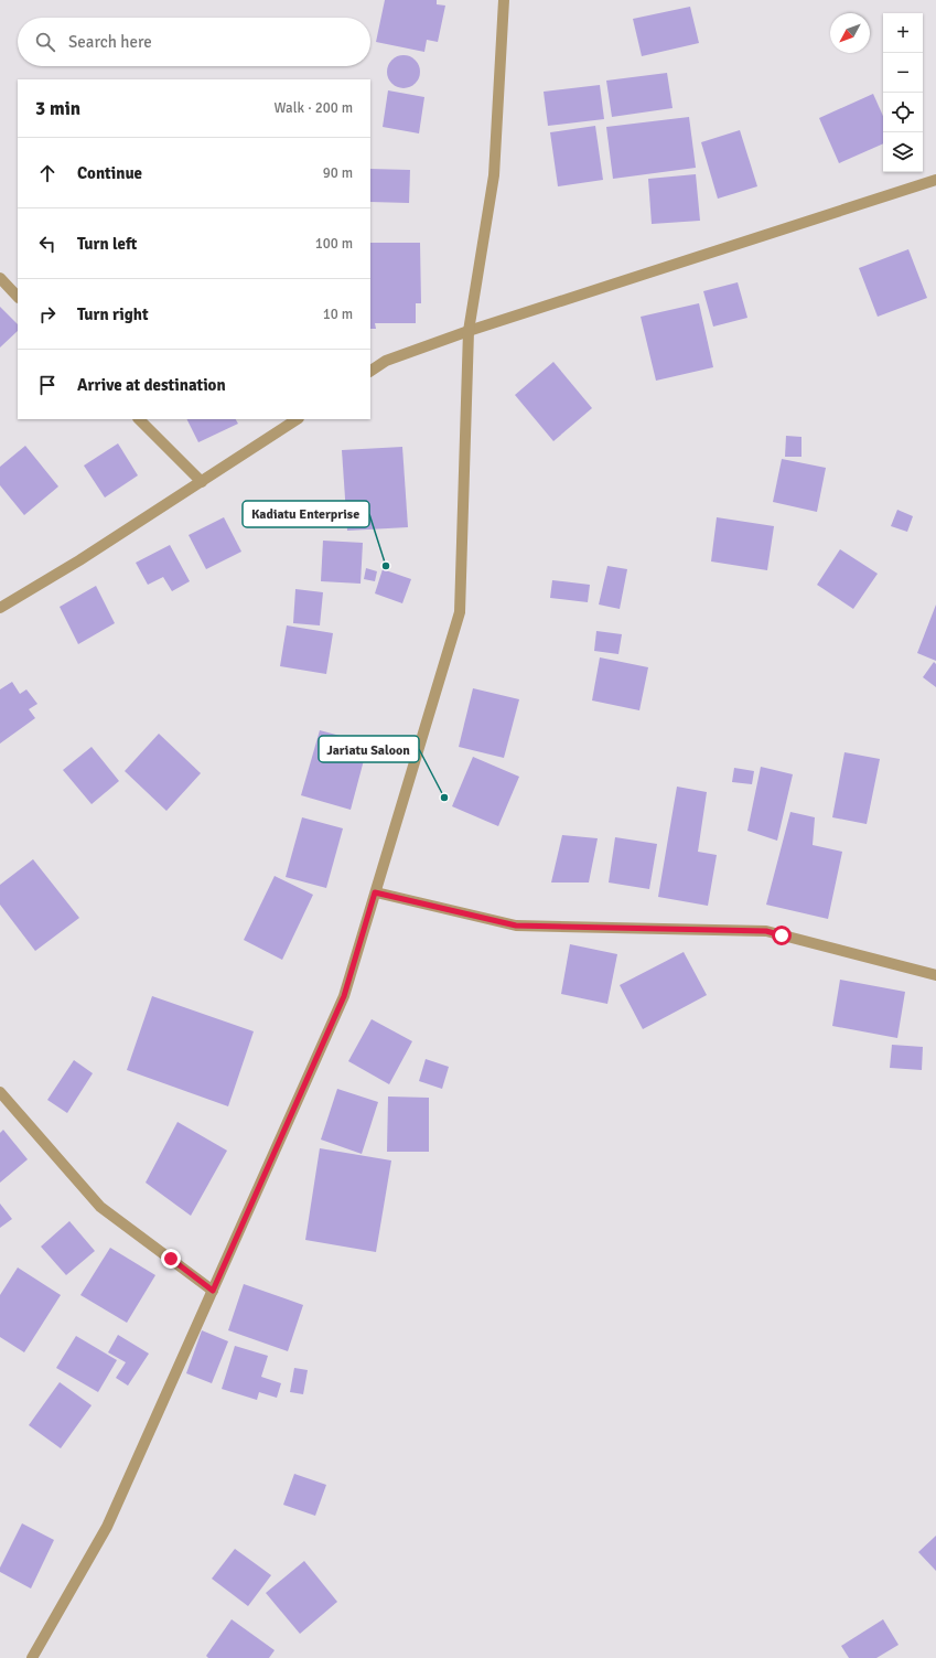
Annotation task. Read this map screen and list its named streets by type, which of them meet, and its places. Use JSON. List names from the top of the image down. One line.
{"places":["Kadiatu Enterprise","Jariatu Saloon"],"north":"bottom left","page":{"map_buttons":["+","−"],"search":"Search here","heading":["3 min","Walk · 200 m"],"list":[["Continue","90 m"],["Turn left","100 m"],["Turn right","10 m"],"Arrive at destination"]}}
